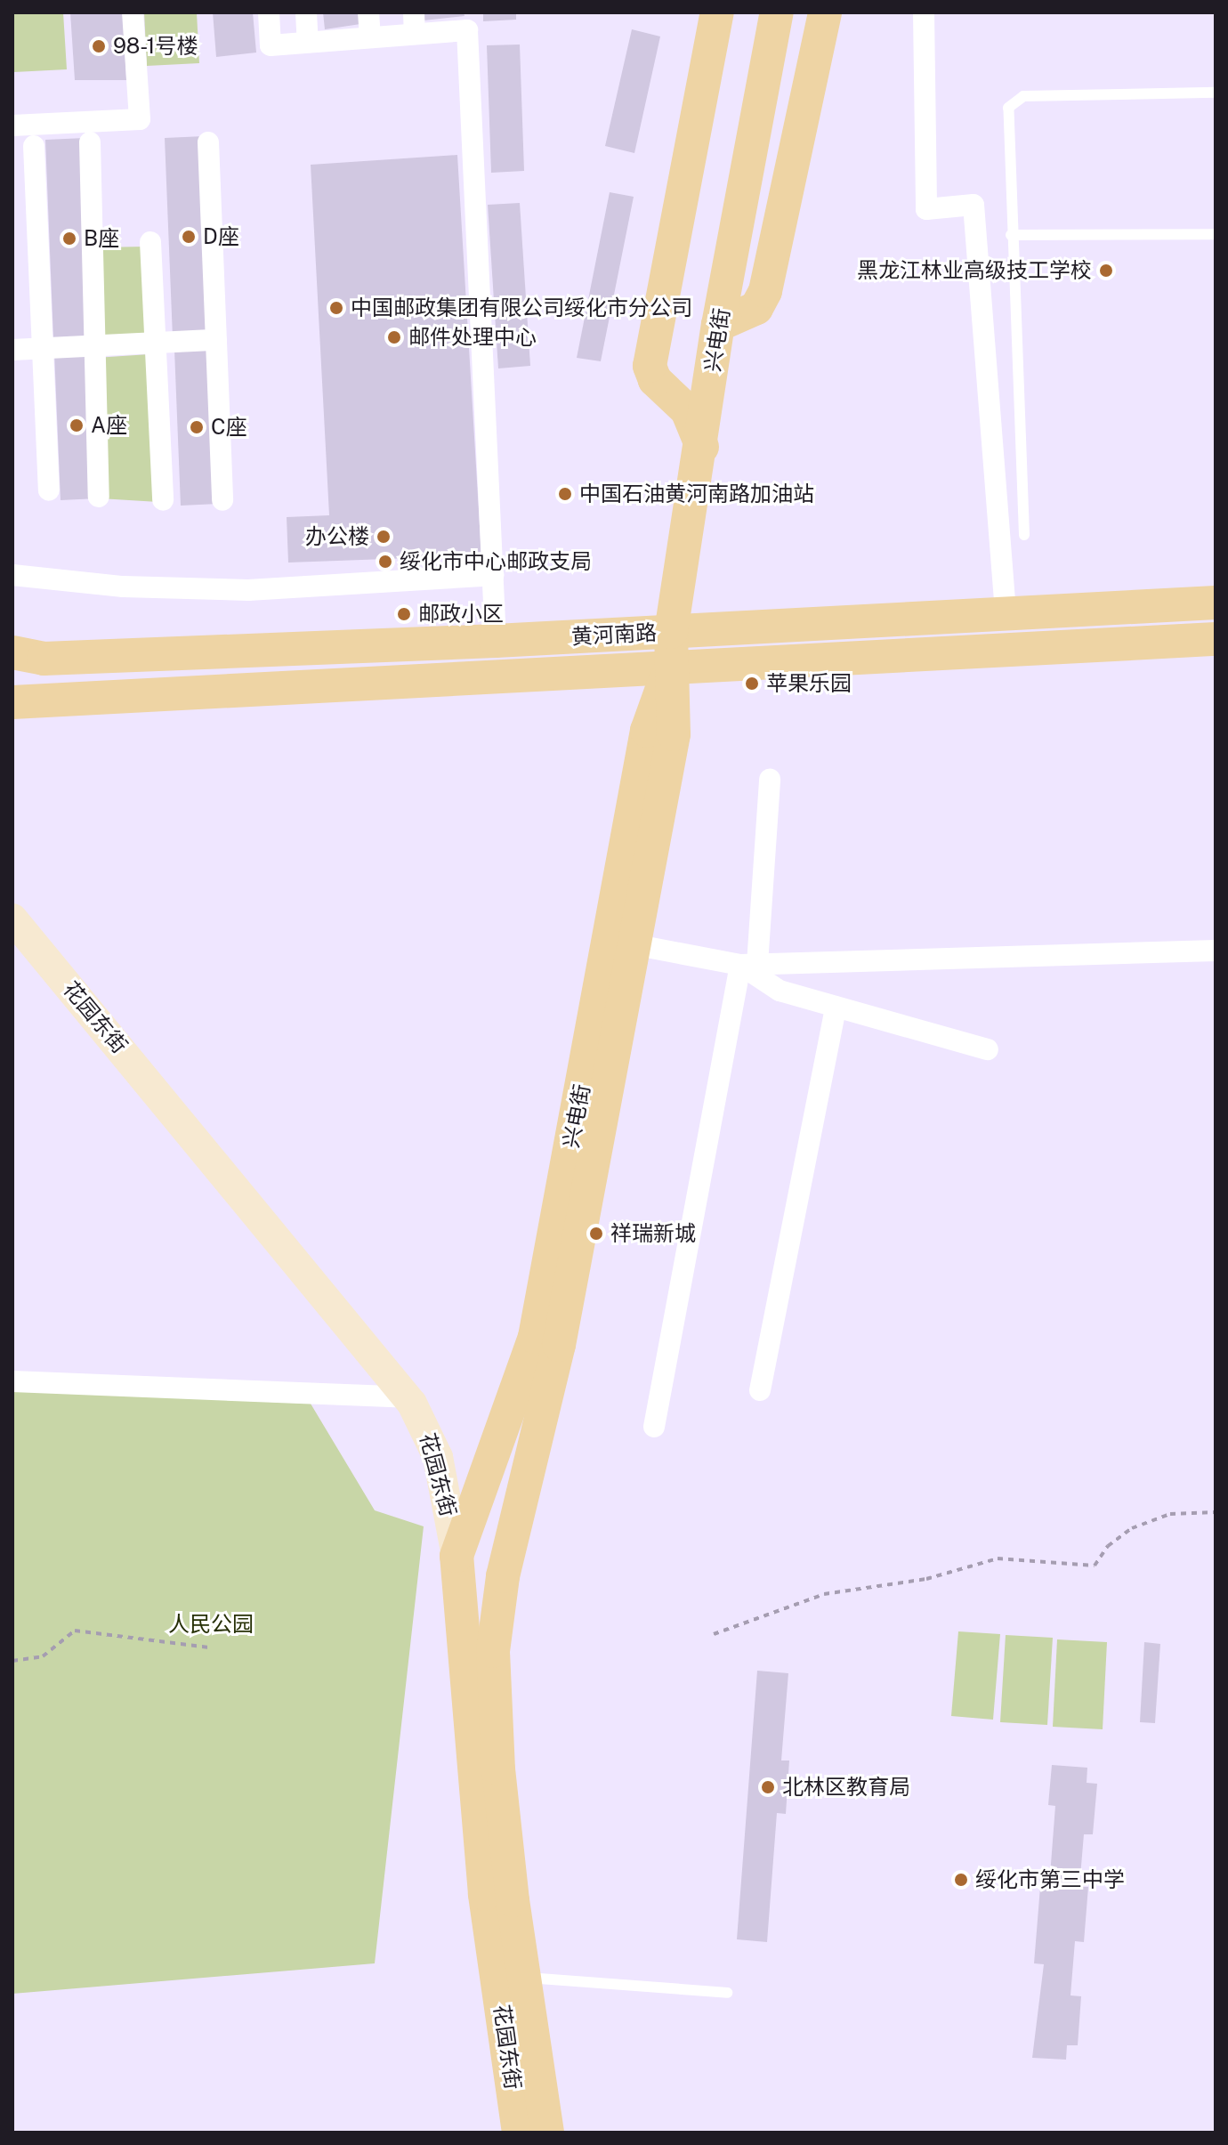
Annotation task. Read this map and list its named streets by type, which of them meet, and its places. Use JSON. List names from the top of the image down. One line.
{"streets":{"main road":["兴电街","黄河南路","花园东街"]},"crossings":[["兴电街","黄河南路"],["兴电街","花园东街"]],"parks":["人民公园"],"places":["98-1号楼","D座","B座","黑龙江林业高级技工学校","中国邮政集团有限公司绥化市分公司","邮件处理中心","A座","C座","中国石油黄河南路加油站","办公楼","绥化市中心邮政支局","邮政小区","苹果乐园","祥瑞新城","北林区教育局","绥化市第三中学"]}
